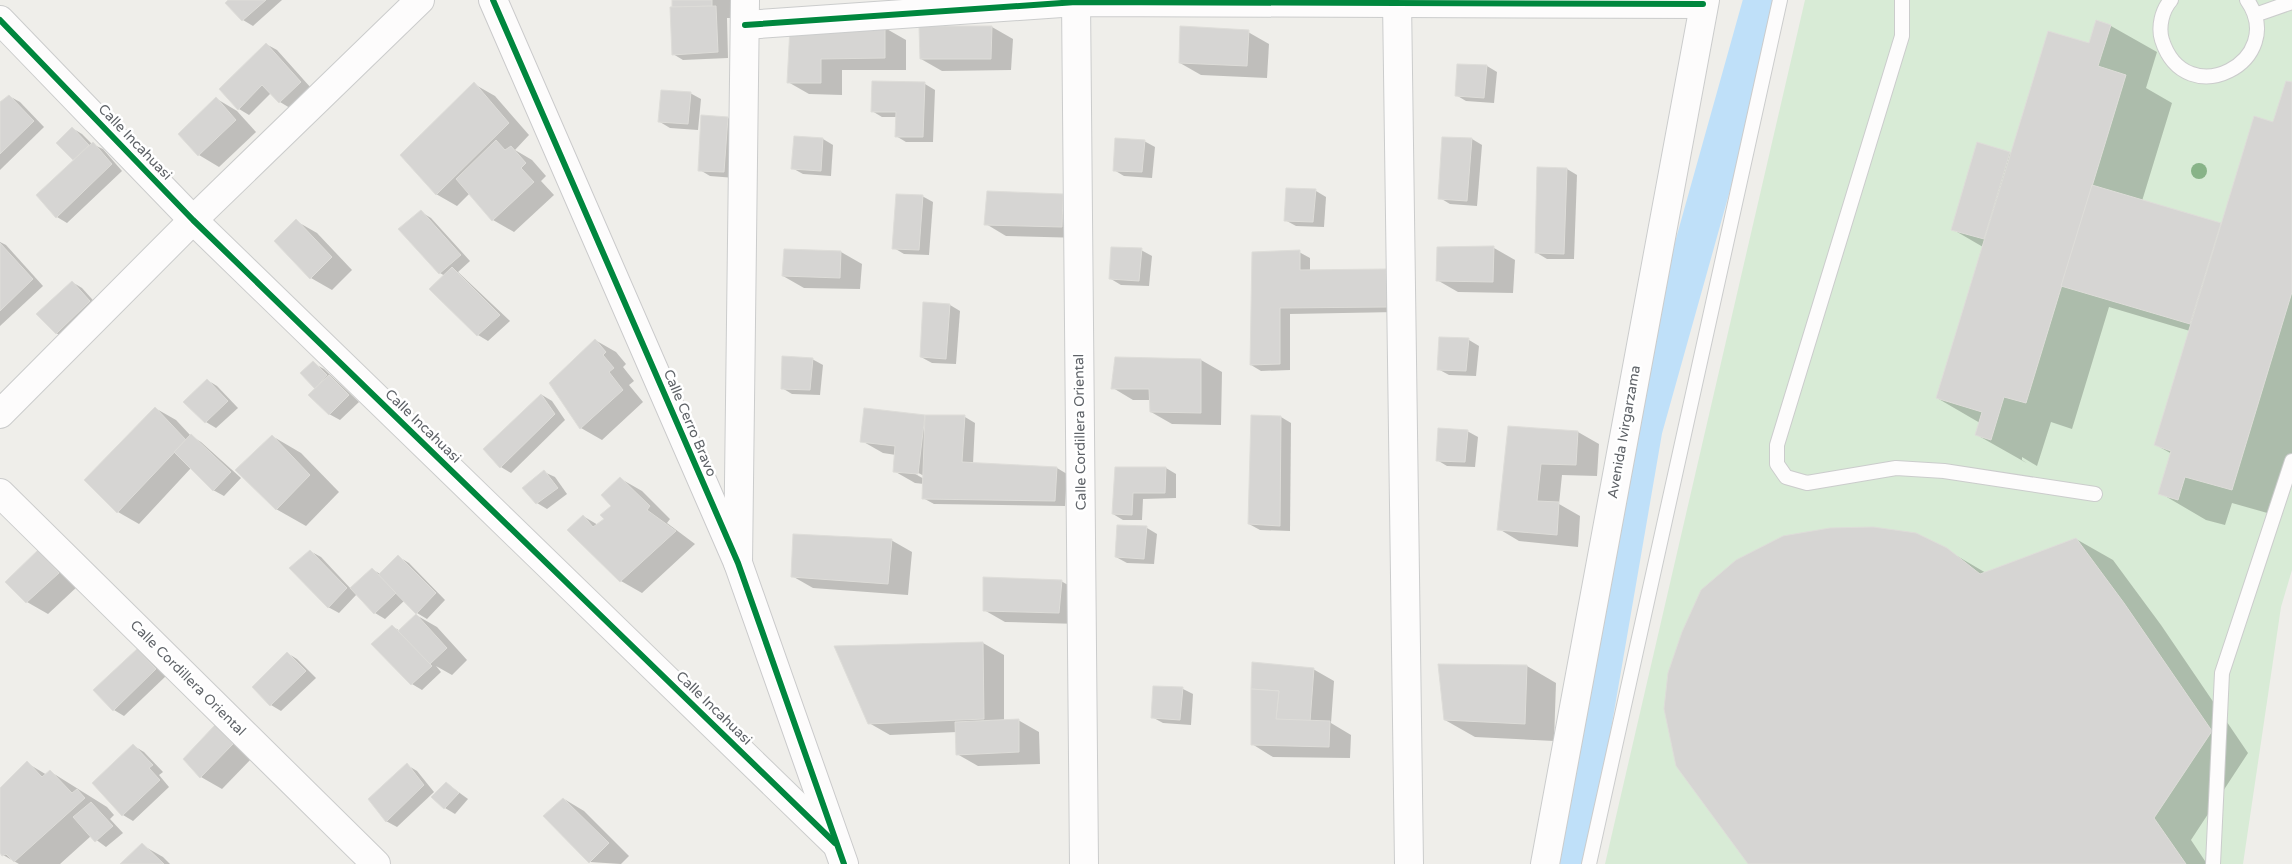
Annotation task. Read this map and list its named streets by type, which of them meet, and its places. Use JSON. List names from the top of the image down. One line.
{"streets":{"street":["Calle Incahuasi","Calle Cerro Bravo","Calle Cordillera Oriental","Avenida Ivirgarzama"]},"crossings":[["Calle Incahuasi","Calle Cerro Bravo"]]}
